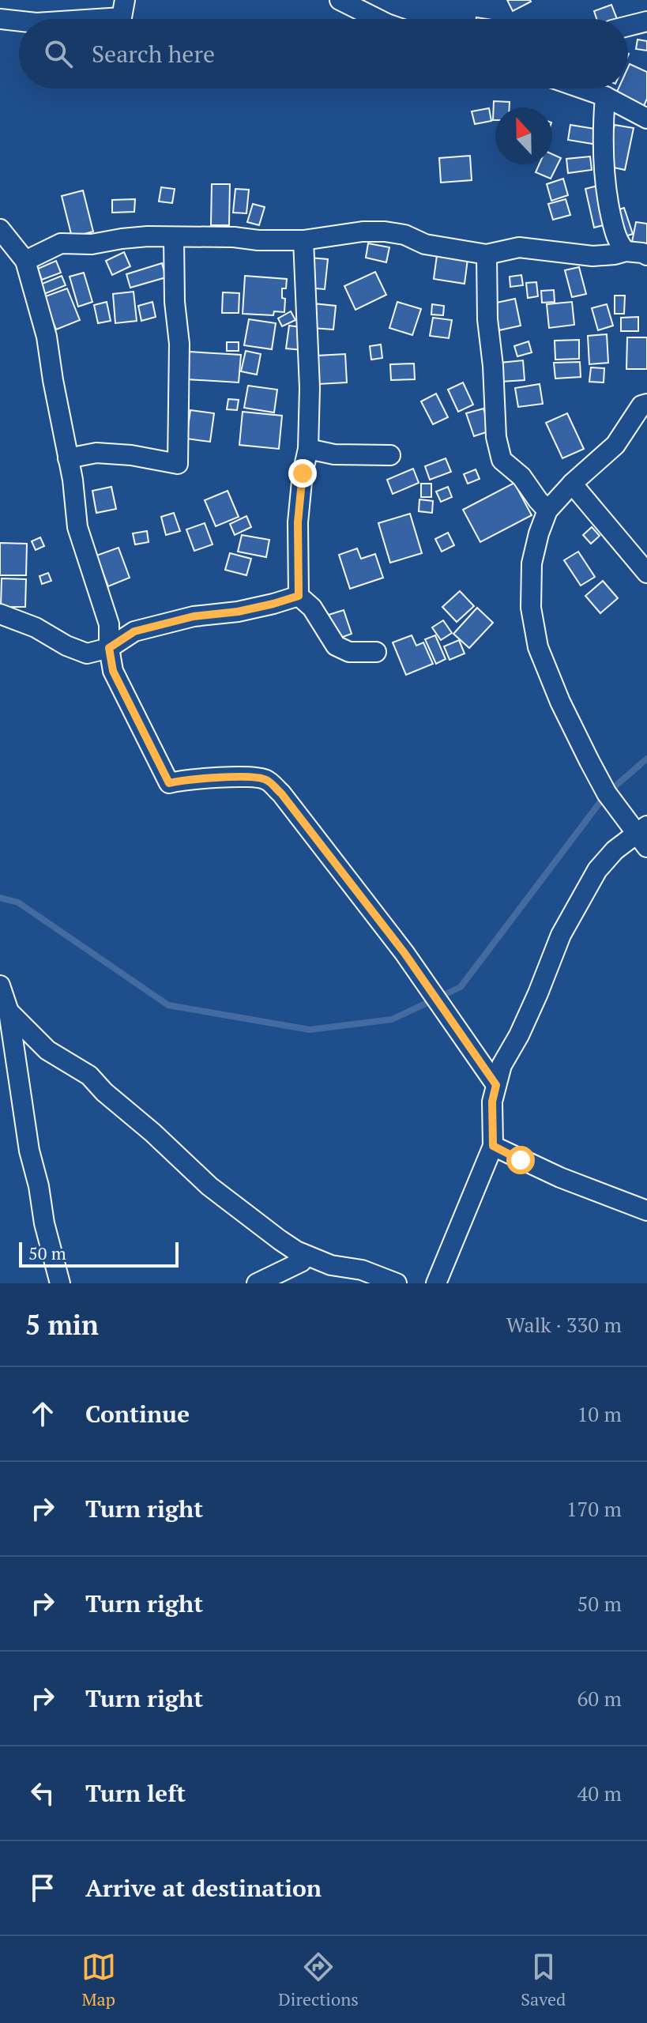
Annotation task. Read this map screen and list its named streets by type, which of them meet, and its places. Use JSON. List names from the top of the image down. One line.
{"scale_bar":"50 m","north":"top","page":{"search":"Search here","scale":"50 m","heading":["5 min","Walk · 330 m"],"list":[["Continue","10 m"],["Turn right","170 m"],["Turn right","50 m"],["Turn right","60 m"],["Turn left","40 m"],"Arrive at destination"],"nav":["Map","Directions","Saved"]}}
